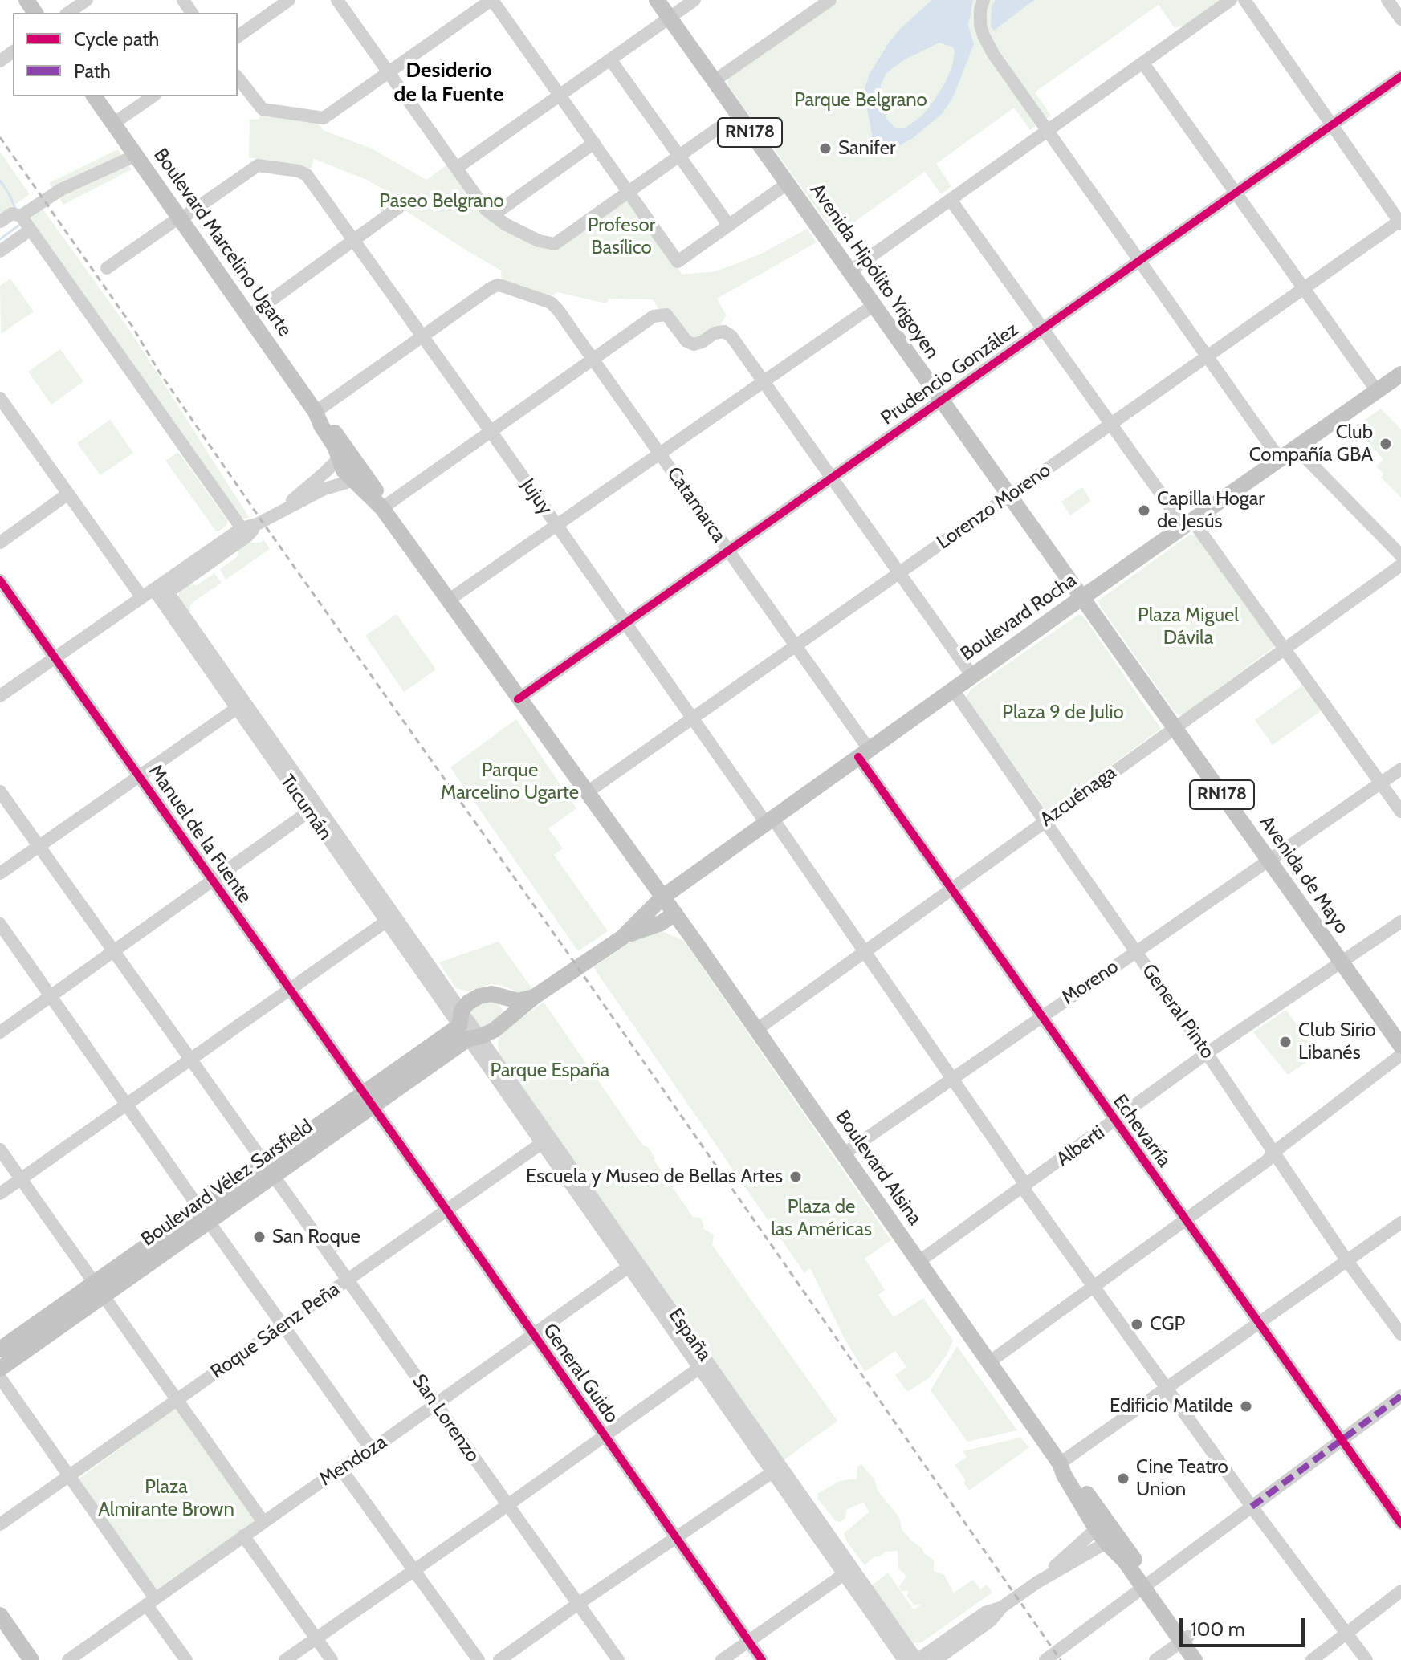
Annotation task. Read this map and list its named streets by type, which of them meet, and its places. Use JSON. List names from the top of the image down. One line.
{"streets":{"main road":["RN178","Boulevard Marcelino Ugarte","Avenida Hipólito Yrigoyen","Boulevard Rocha","Avenida de Mayo","Boulevard Alsina","Boulevard Vélez Sarsfield"],"street":["Prudencio González","Jujuy","Catamarca","Lorenzo Moreno","Azcuénaga","Tucumán","Manuel de la Fuente","Moreno","General Pinto","Echevarría","Alberti","Roque Sáenz Peña","España","General Guido","San Lorenzo","Mendoza"]},"crossings":[["RN178","Avenida Hipólito Yrigoyen"],["RN178","Boulevard Rocha"],["RN178","Azcuénaga"],["RN178","Avenida de Mayo"],["Boulevard Marcelino Ugarte","Prudencio González"],["Boulevard Marcelino Ugarte","Jujuy"],["Boulevard Marcelino Ugarte","Lorenzo Moreno"],["Boulevard Marcelino Ugarte","Boulevard Rocha"],["Boulevard Marcelino Ugarte","Boulevard Alsina"],["Avenida Hipólito Yrigoyen","Prudencio González"],["Avenida Hipólito Yrigoyen","Lorenzo Moreno"],["Avenida Hipólito Yrigoyen","Boulevard Rocha"],["Prudencio González","Jujuy"],["Prudencio González","Catamarca"],["Jujuy","Catamarca"],["Jujuy","Lorenzo Moreno"],["Jujuy","Boulevard Rocha"],["Jujuy","Azcuénaga"],["Jujuy","Moreno"],["Jujuy","Alberti"],["Catamarca","Lorenzo Moreno"],["Catamarca","Boulevard Rocha"],["Catamarca","Echevarría"],["Boulevard Rocha","General Pinto"],["Boulevard Rocha","Echevarría"],["Boulevard Rocha","Boulevard Alsina"],["Azcuénaga","Avenida de Mayo"],["Azcuénaga","General Pinto"],["Azcuénaga","Echevarría"],["Azcuénaga","Boulevard Alsina"],["Tucumán","Boulevard Vélez Sarsfield"],["Tucumán","España"],["Manuel de la Fuente","Boulevard Vélez Sarsfield"],["Manuel de la Fuente","General Guido"],["Avenida de Mayo","Moreno"],["Avenida de Mayo","Alberti"],["Moreno","General Pinto"],["Moreno","Echevarría"],["Moreno","Boulevard Alsina"],["General Pinto","Alberti"],["Echevarría","Alberti"],["Alberti","Boulevard Alsina"],["Boulevard Vélez Sarsfield","España"],["Boulevard Vélez Sarsfield","General Guido"],["Boulevard Vélez Sarsfield","San Lorenzo"],["Roque Sáenz Peña","España"],["Roque Sáenz Peña","General Guido"],["Roque Sáenz Peña","San Lorenzo"],["España","Mendoza"],["General Guido","Mendoza"],["San Lorenzo","Mendoza"]],"districts":["Desiderio de la Fuente"],"parks":["Parque Belgrano","Paseo Belgrano","Profesor Basílico","Plaza Miguel Dávila","Plaza 9 de Julio","Parque Marcelino Ugarte","Parque España","Plaza de las Américas","Plaza Almirante Brown"],"places":["Sanifer","Club Compañía GBA","Capilla Hogar de Jesús","Club Sirio Libanés","Escuela y Museo de Bellas Artes","San Roque","CGP","Edificio Matilde","Cine Teatro Union"],"legend":["Cycle path","Path"],"scale_bar":"100 m"}
